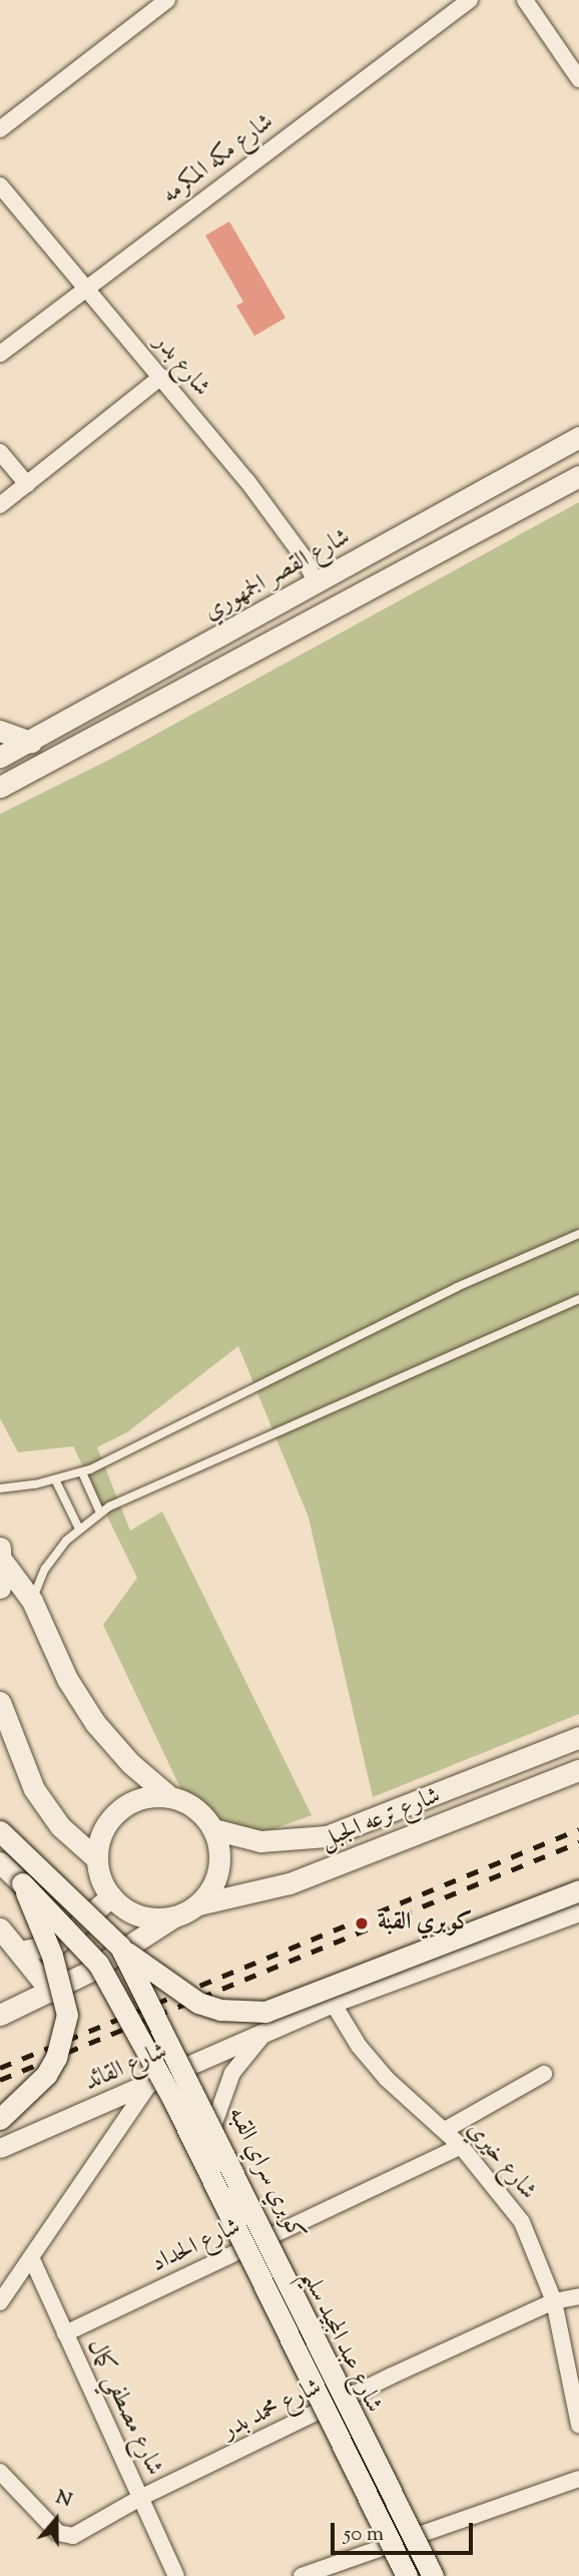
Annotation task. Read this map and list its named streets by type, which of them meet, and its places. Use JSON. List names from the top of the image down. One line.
{"streets":{"main road":["شارع القصر الجمهوري","شارع ترعه الجبل","كوبري سراي القبه"],"street":["شارع مكه المكرمه","شارع بدر","شارع القائد","شارع خيري","شارع الحداد","شارع عبد المجيد سليم","شارع مصطفي كمال","شارع محمد بدر"]},"crossings":[["شارع مكه المكرمه","شارع بدر"],["شارع بدر","شارع القصر الجمهوري"],["شارع القائد","شارع خيري"],["شارع القائد","شارع عبد المجيد سليم"],["شارع خيري","شارع الحداد"],["شارع خيري","شارع محمد بدر"],["كوبري سراي القبه","شارع عبد المجيد سليم"],["شارع الحداد","شارع عبد المجيد سليم"],["شارع الحداد","شارع مصطفي كمال"],["شارع عبد المجيد سليم","شارع محمد بدر"],["شارع مصطفي كمال","شارع محمد بدر"]],"places":["كوبري القبة"],"scale_bar":"50 m","north":"top"}
